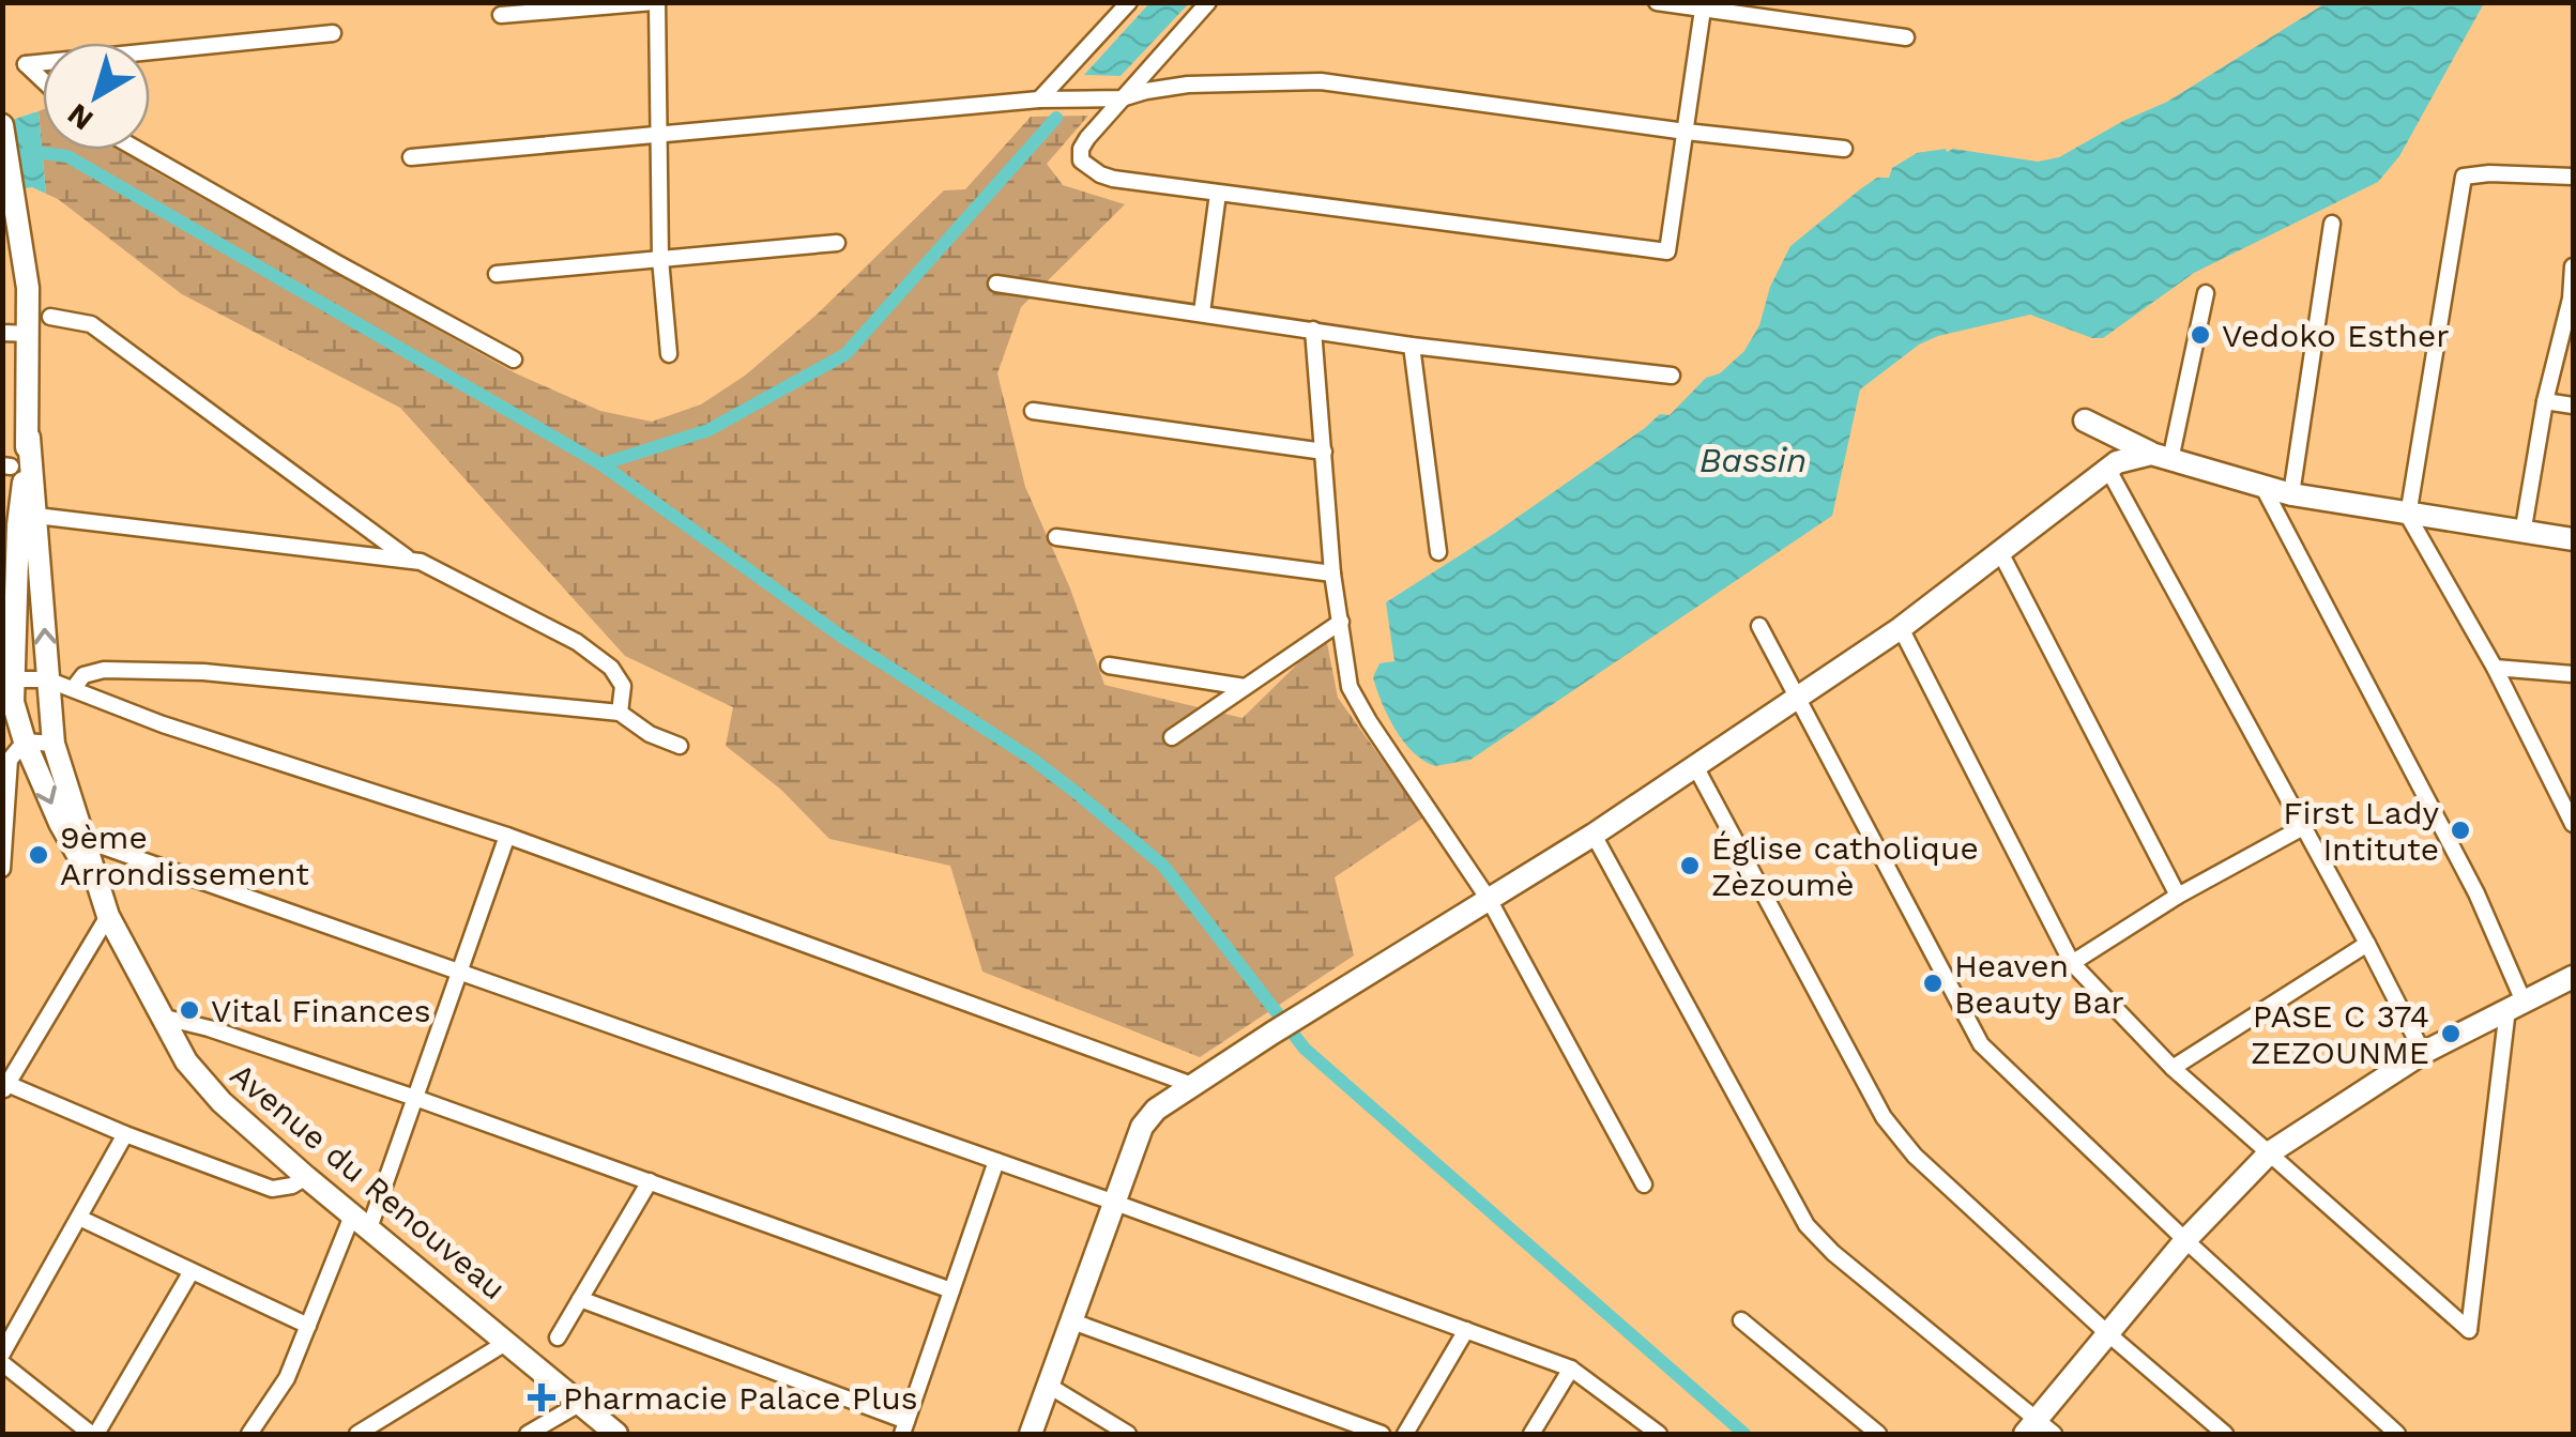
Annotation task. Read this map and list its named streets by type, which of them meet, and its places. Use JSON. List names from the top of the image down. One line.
{"streets":{"street":["Avenue du Renouveau"]},"water":["Bassin"],"places":{"other":["Vedoko Esther","First Lady Intitute","9ème Arrondissement","Église catholique Zèzoumè","Heaven Beauty Bar","Vital Finances","PASE C 374 ZEZOUNME"],"health":["Pharmacie Palace Plus"]},"north":"bottom left"}
